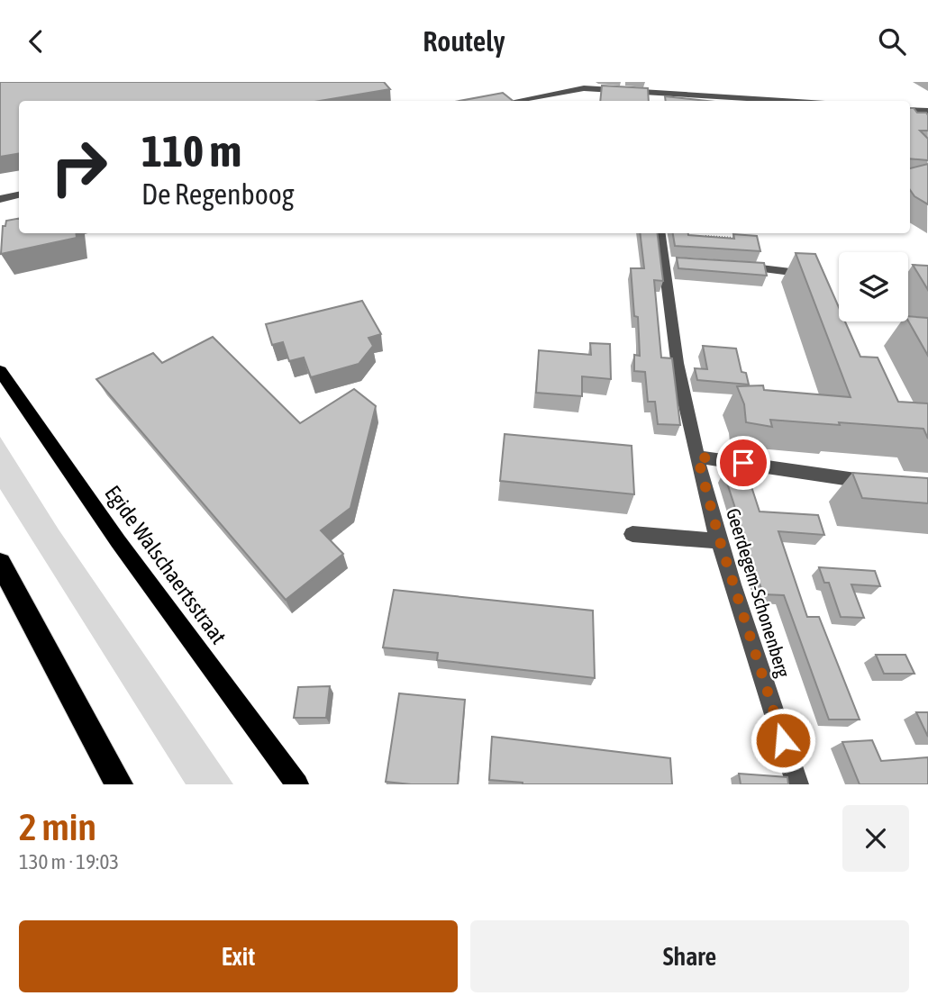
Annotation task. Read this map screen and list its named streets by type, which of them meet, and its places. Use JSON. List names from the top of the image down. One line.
{"streets":{"main road":["Egide Walschaertsstraat"],"street":["Geerdegem-Schonenberg"]},"page":{"header":"Routely","turn":["110 m","De Regenboog"],"heading":["2 min","130 m · 19:03"],"buttons":["Exit","Share"]}}
